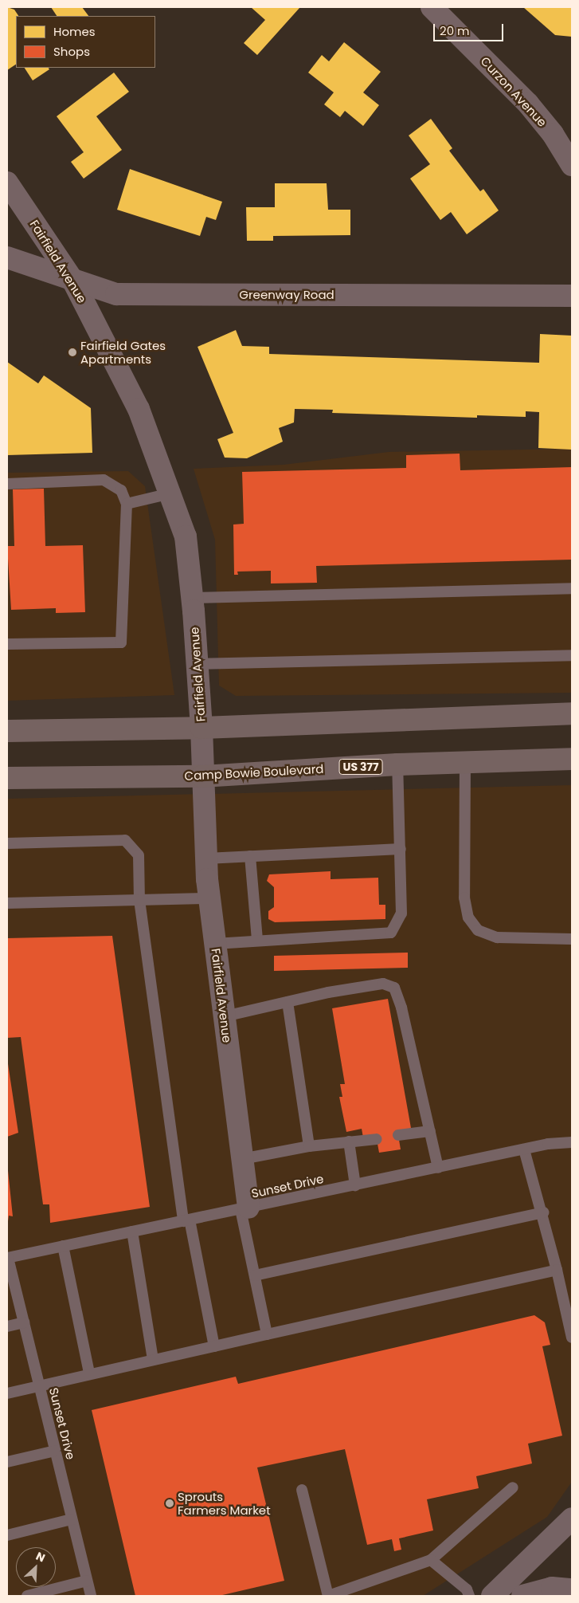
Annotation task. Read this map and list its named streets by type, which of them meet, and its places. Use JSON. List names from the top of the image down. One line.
{"streets":{"main road":["US 377","Camp Bowie Boulevard"],"street":["Curzon Avenue","Fairfield Avenue","Greenway Road"],"lane":["Sunset Drive"]},"crossings":[["Fairfield Avenue","Greenway Road"],["Fairfield Avenue","Camp Bowie Boulevard"],["Fairfield Avenue","Sunset Drive"]],"places":["Fairfield Gates Apartments","Sprouts Farmers Market"],"legend":["Homes","Shops"],"scale_bar":"20 m","north":"top right"}
